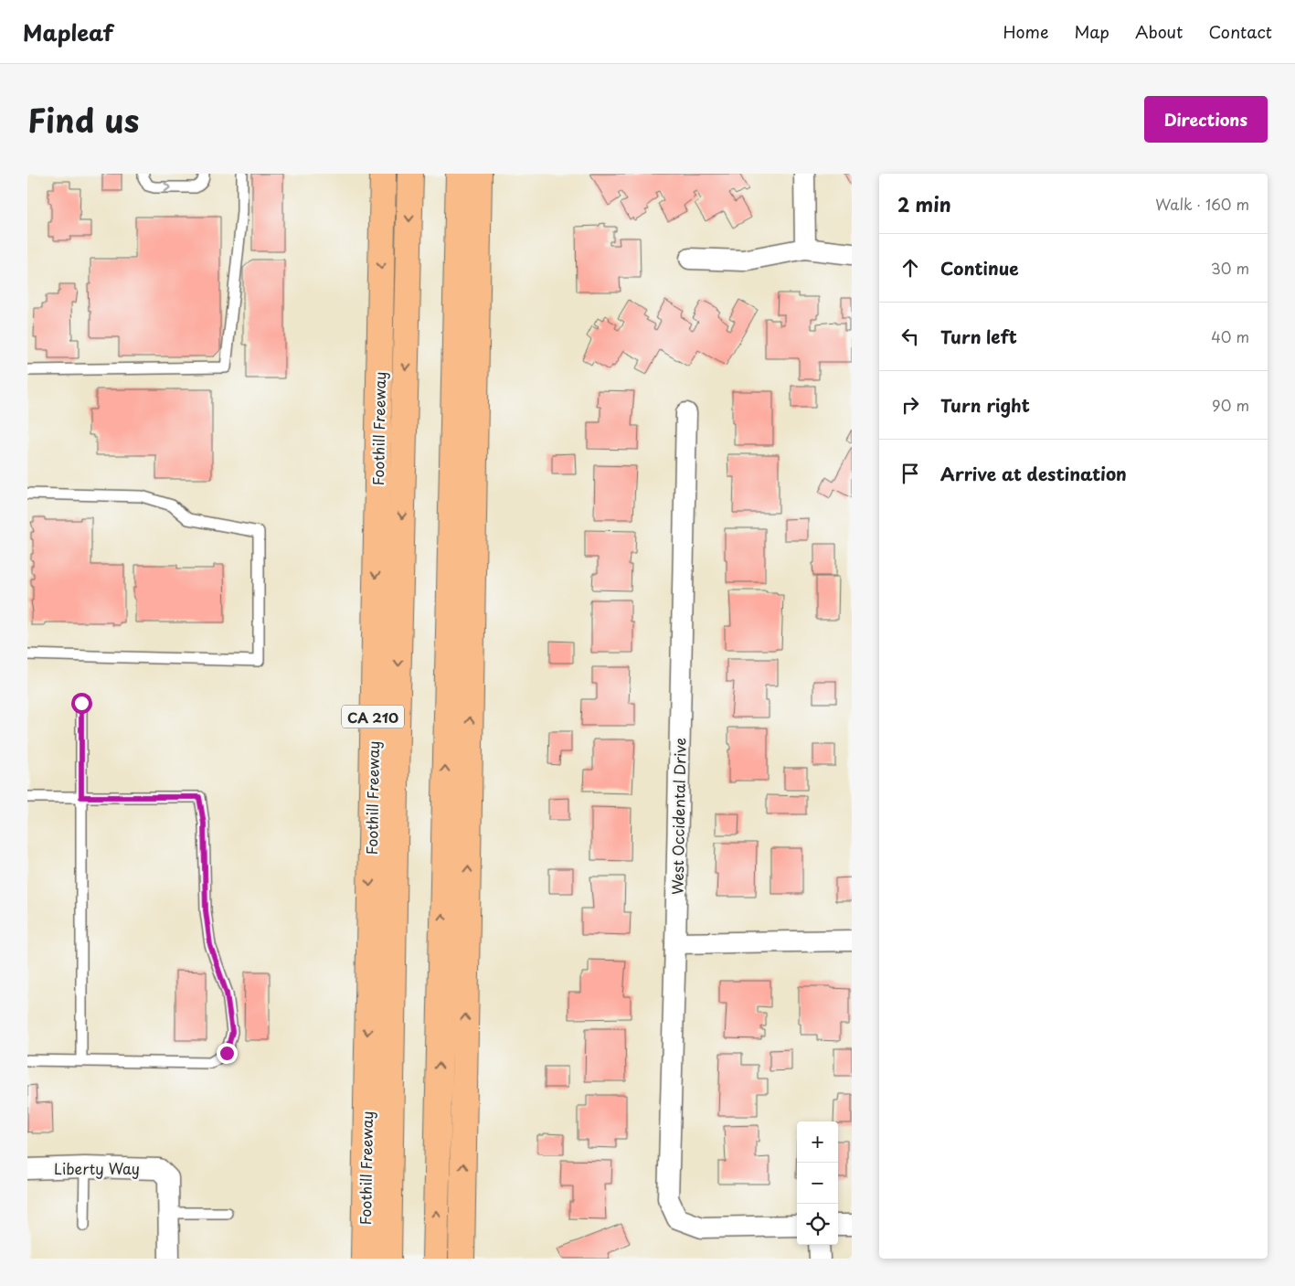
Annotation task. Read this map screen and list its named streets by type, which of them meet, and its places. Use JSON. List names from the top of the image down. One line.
{"streets":{"highway":["Foothill Freeway","CA 210"],"street":["West Occidental Drive","Liberty Way"]},"page":{"header":"Mapleaf","nav":["Home","Map","About","Contact"],"title":"Find us","buttons":"Directions","heading":["2 min","Walk · 160 m"],"list":[["Continue","30 m"],["Turn left","40 m"],["Turn right","90 m"],"Arrive at destination"],"map_buttons":["+","−"]}}
